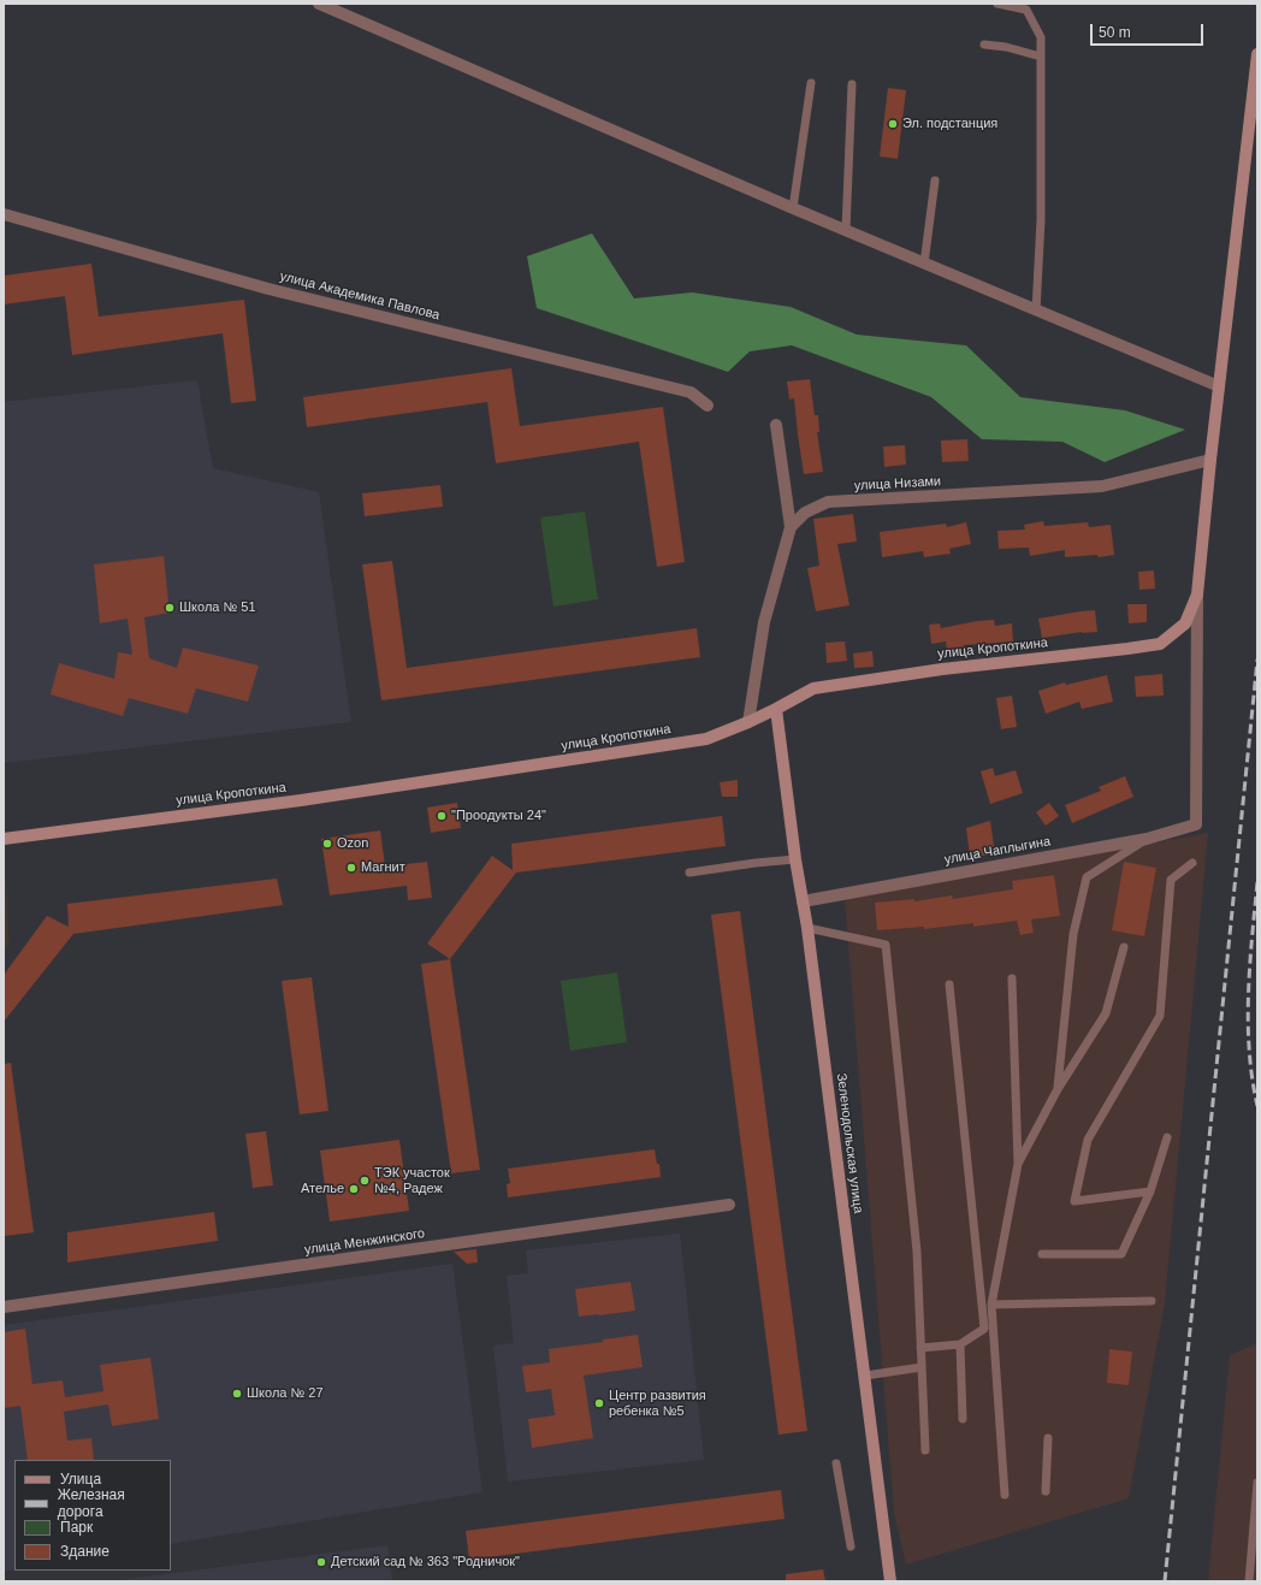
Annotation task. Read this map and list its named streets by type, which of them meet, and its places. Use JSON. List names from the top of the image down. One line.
{"streets":{"street":["улица Академика Павлова","улица Низами","улица Кропоткина","улица Чаплыгина","Зеленодольская улица","улица Менжинского"]},"crossings":[["улица Низами","улица Кропоткина"],["улица Кропоткина","улица Чаплыгина"],["улица Кропоткина","Зеленодольская улица"],["улица Чаплыгина","Зеленодольская улица"]],"places":["Эл. подстанция","Школа № 51","\"Проодукты 24\"","Ozon","Магнит","ТЭК участок №4, Радеж","Ателье","Школа № 27","Центр развития ребенка №5","Детский сад № 363 \"Родничок\""],"legend":["Улица","Железная дорога","Парк","Здание"],"scale_bar":"50 m"}
